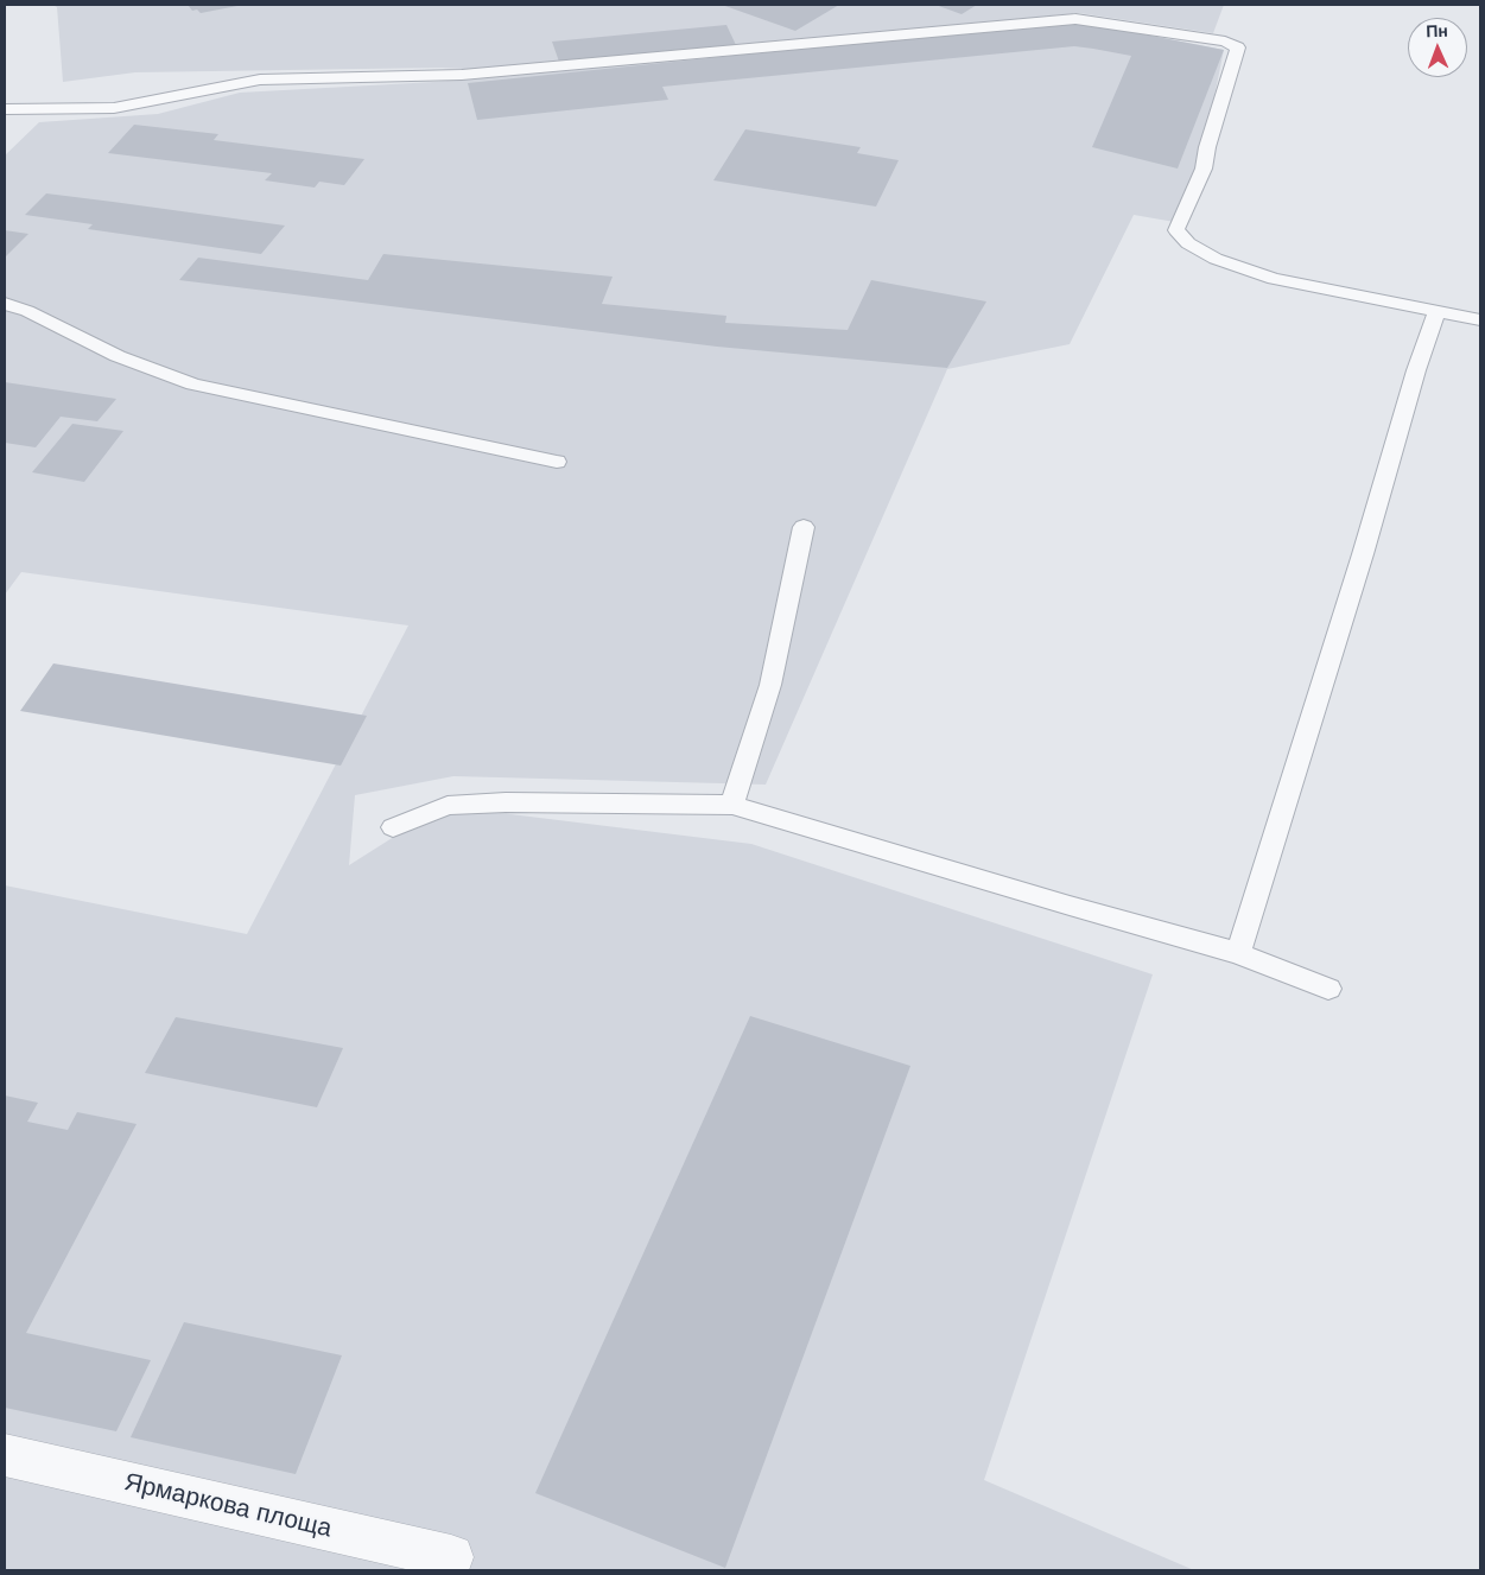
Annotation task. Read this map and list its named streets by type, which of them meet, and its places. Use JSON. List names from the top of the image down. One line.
{"streets":{"street":["Ярмаркова площа"]},"north":"top"}
